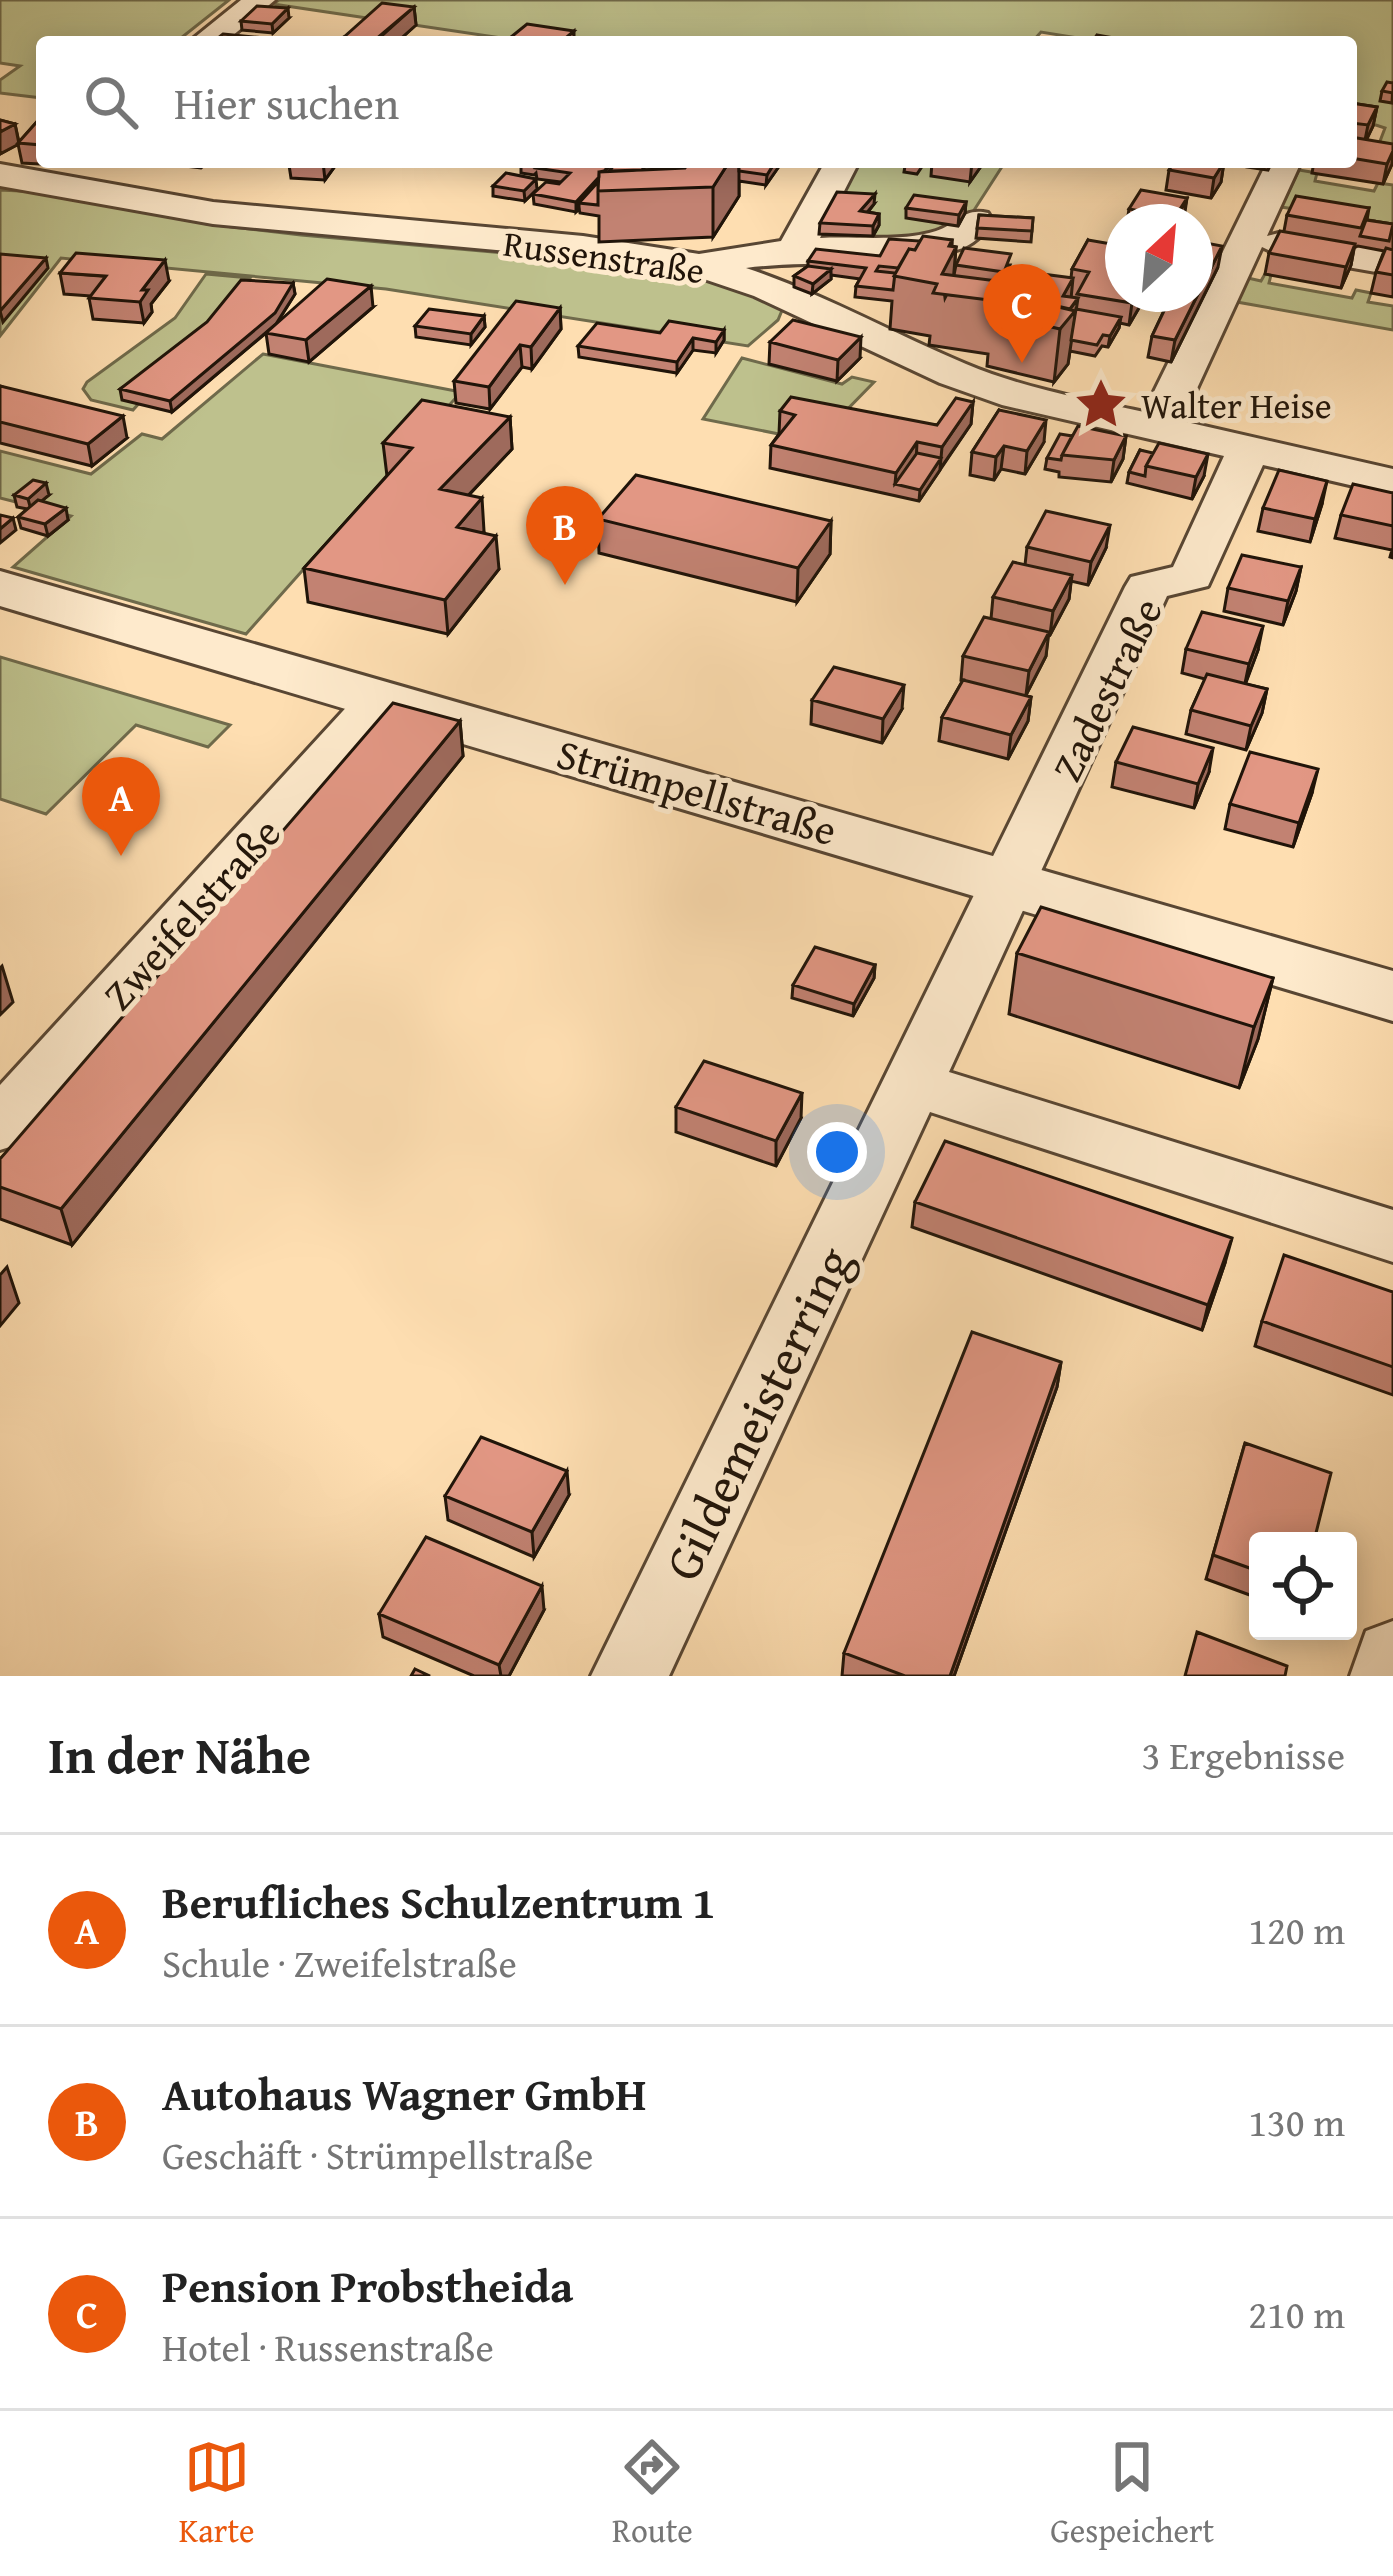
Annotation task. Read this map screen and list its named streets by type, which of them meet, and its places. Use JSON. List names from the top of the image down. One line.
{"streets":{"street":["Russenstraße","Zadestraße","Strümpellstraße","Zweifelstraße","Gildemeisterring"]},"crossings":[["Russenstraße","Zadestraße"],["Zadestraße","Strümpellstraße"],["Zadestraße","Gildemeisterring"],["Strümpellstraße","Zweifelstraße"],["Strümpellstraße","Gildemeisterring"]],"places":{"place":["Walter Heise"]},"north":"top right","page":{"search":"Hier suchen","pins":["C","B","A"],"heading":["In der Nähe","3 Ergebnisse"],"list":[{"mark":"A","name":"Berufliches Schulzentrum 1","note":"Schule · Zweifelstraße","value":"120 m"},{"mark":"B","name":"Autohaus Wagner GmbH","note":"Geschäft · Strümpellstraße","value":"130 m"},{"mark":"C","name":"Pension Probstheida","note":"Hotel · Russenstraße","value":"210 m"}],"nav":["Karte","Route","Gespeichert"]}}
